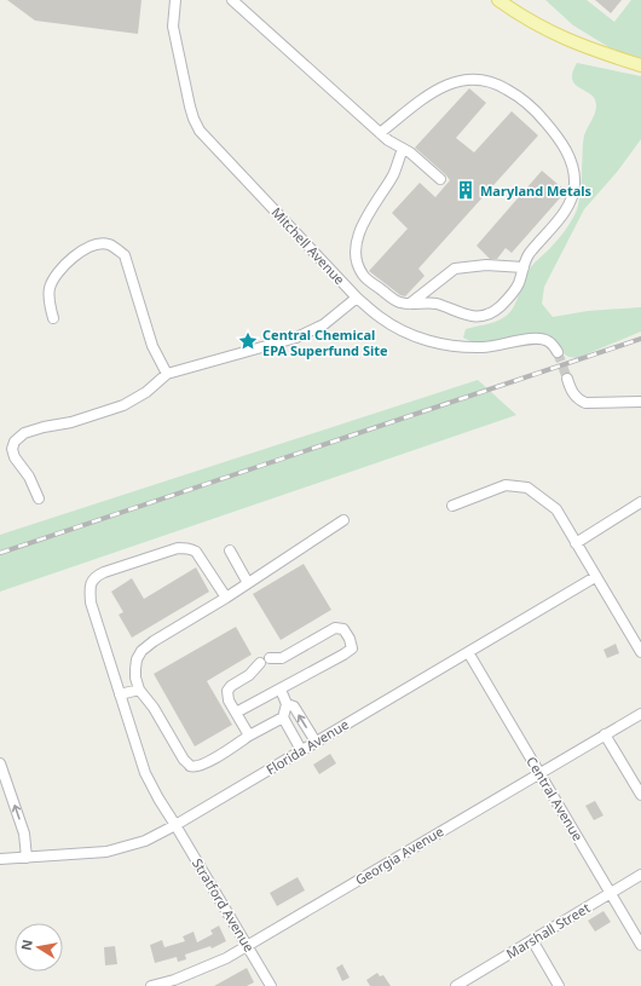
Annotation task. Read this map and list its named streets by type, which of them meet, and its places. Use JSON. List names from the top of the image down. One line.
{"streets":{"street":["Mitchell Avenue","Florida Avenue","Central Avenue","Georgia Avenue","Stratford Avenue","Marshall Street"]},"crossings":[["Florida Avenue","Central Avenue"],["Florida Avenue","Stratford Avenue"],["Central Avenue","Georgia Avenue"],["Central Avenue","Marshall Street"],["Georgia Avenue","Stratford Avenue"]],"places":{"building":["Maryland Metals"],"place":["Central Chemical EPA Superfund Site"]},"north":"left"}
